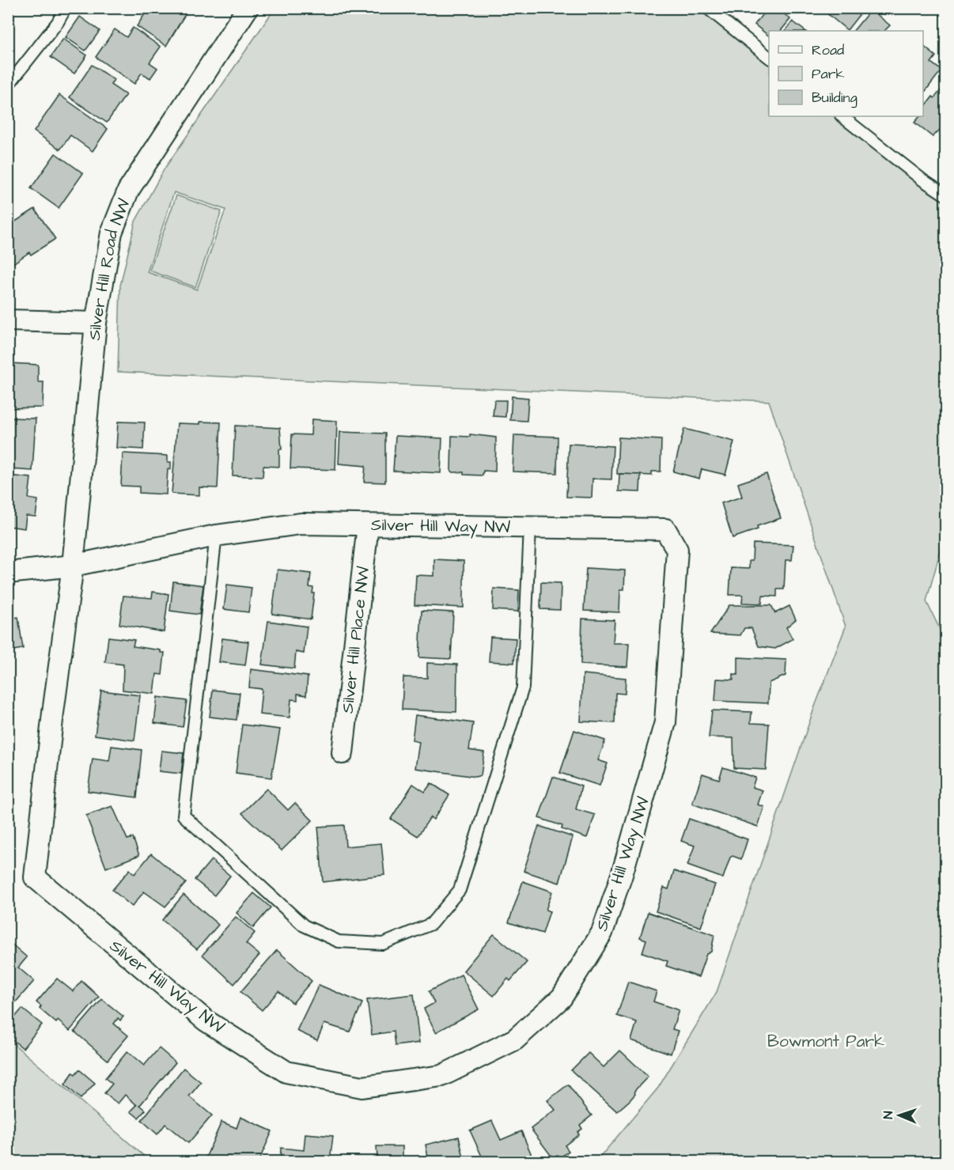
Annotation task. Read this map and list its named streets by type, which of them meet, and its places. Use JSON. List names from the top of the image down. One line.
{"streets":{"street":["Silver Hill Road NW","Silver Hill Way NW","Silver Hill Place NW"]},"crossings":[["Silver Hill Road NW","Silver Hill Way NW"],["Silver Hill Way NW","Silver Hill Place NW"]],"parks":["Bowmont Park"],"legend":["Road","Park","Building"],"north":"left"}
